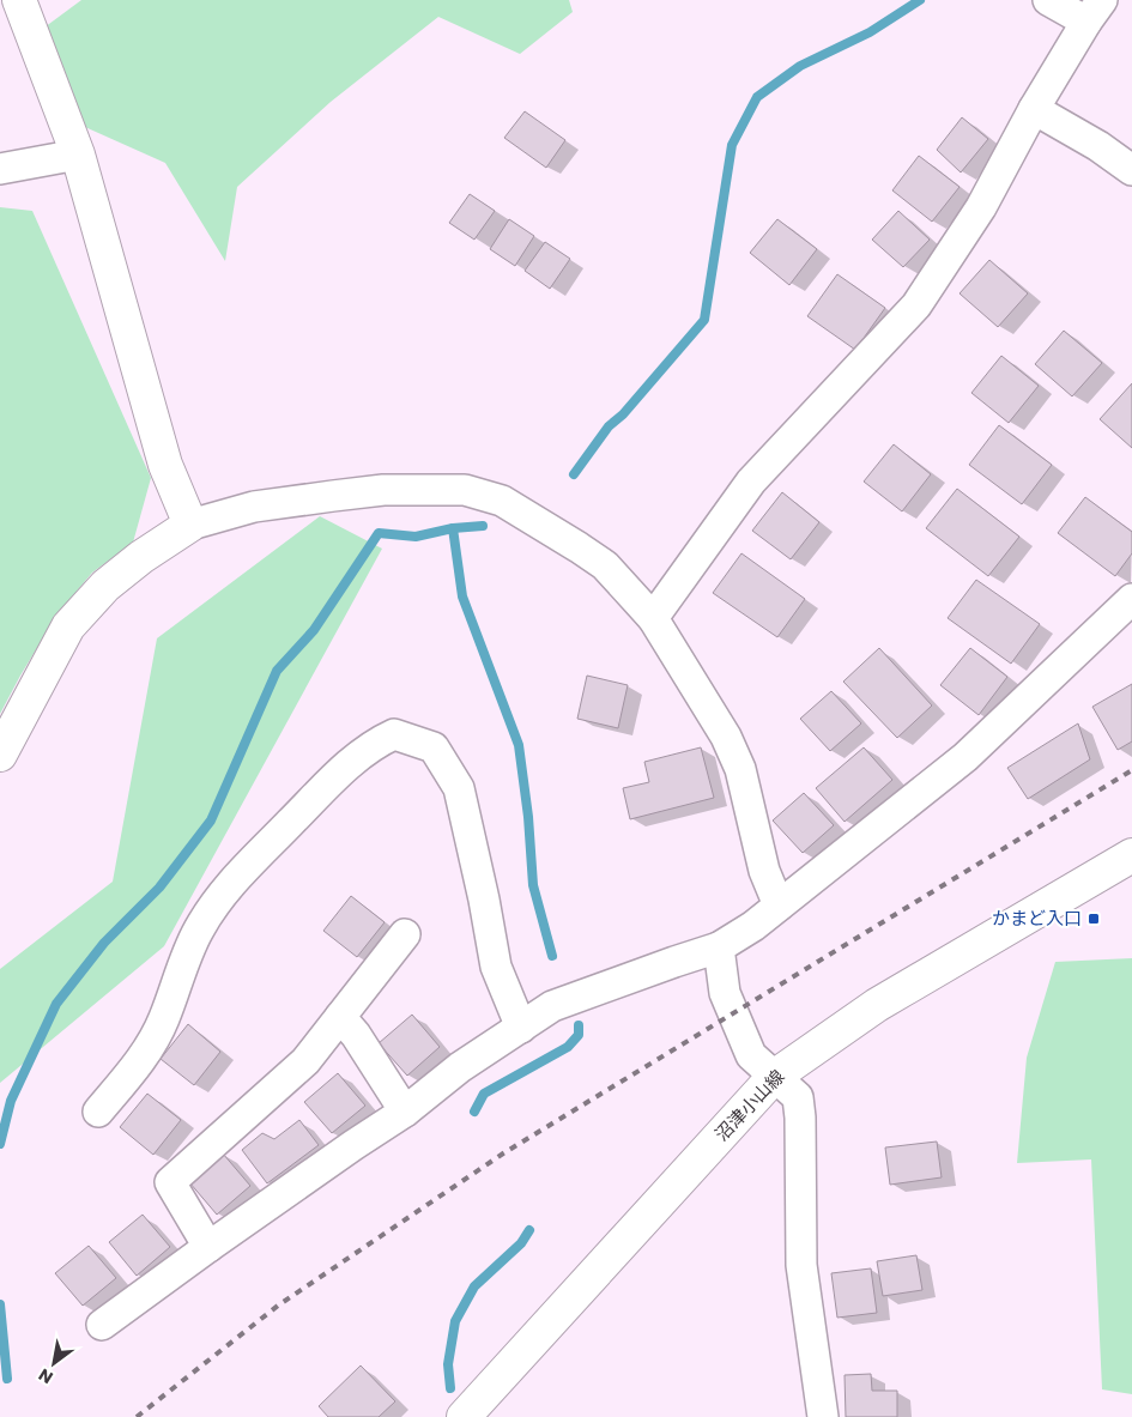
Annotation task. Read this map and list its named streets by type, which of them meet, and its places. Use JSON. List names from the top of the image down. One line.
{"streets":{"main road":["沼津小山線"]},"places":{"transit":["かまど入口"]},"north":"bottom left"}
